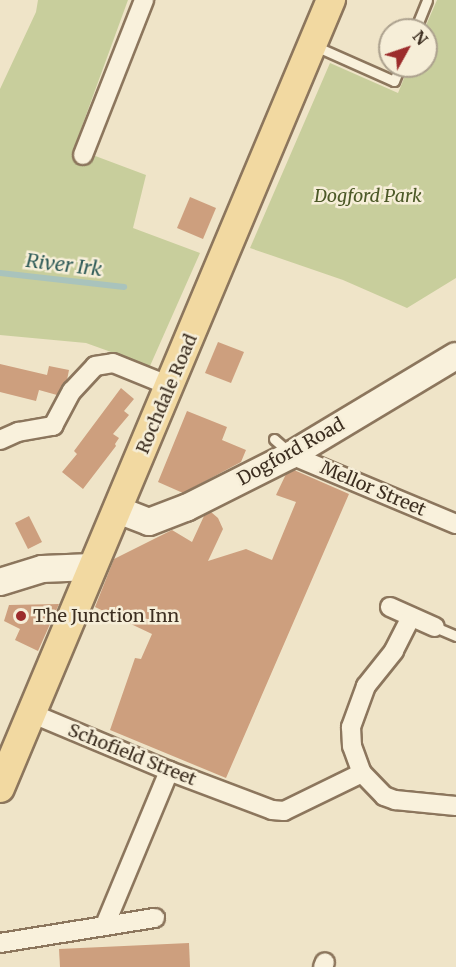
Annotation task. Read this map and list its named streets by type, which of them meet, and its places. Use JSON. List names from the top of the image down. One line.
{"streets":{"main road":["Rochdale Road"],"street":["Dogford Road","Mellor Street","Schofield Street"]},"crossings":[["Rochdale Road","Dogford Road"],["Rochdale Road","Schofield Street"],["Dogford Road","Mellor Street"]],"water":["River Irk"],"parks":["Dogford Park"],"places":["The Junction Inn"],"north":"top right"}
